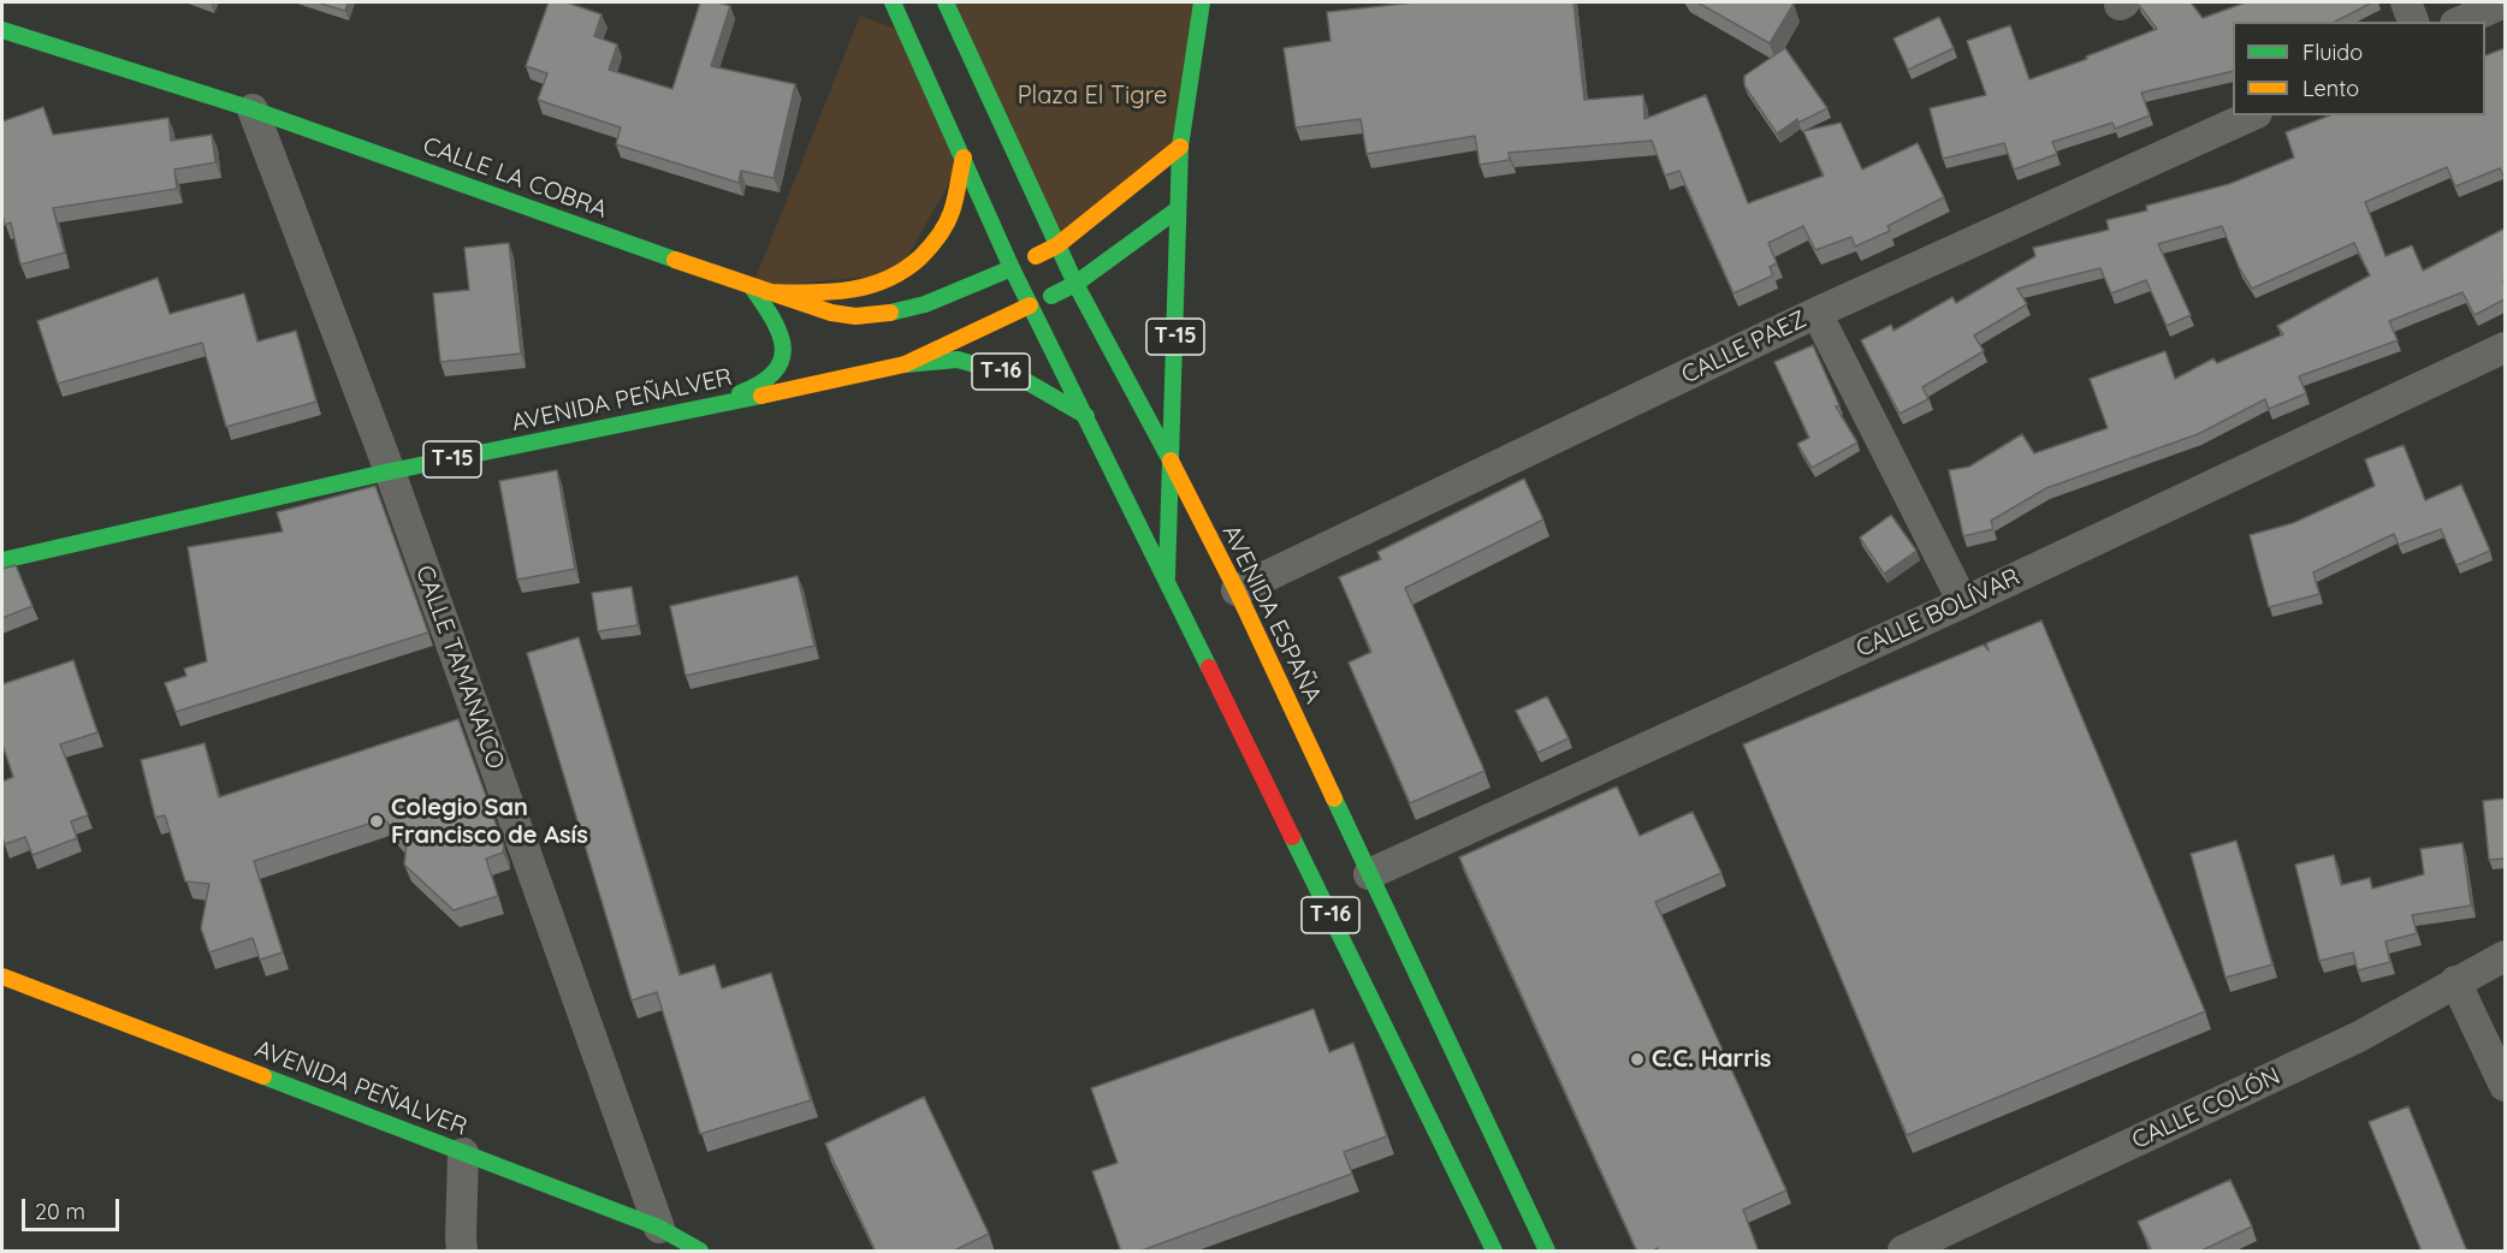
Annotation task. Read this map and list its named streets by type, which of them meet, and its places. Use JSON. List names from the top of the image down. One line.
{"streets":{"main road":["CALLE LA COBRA","T-15","T-16","AVENIDA PEÑALVER","AVENIDA ESPAÑA"],"street":["CALLE PAEZ","CALLE BOLÍVAR","CALLE TAMANAICO","CALLE COLÓN"]},"crossings":[["CALLE LA COBRA","T-15"],["CALLE LA COBRA","T-16"],["CALLE LA COBRA","AVENIDA ESPAÑA"],["CALLE LA COBRA","CALLE TAMANAICO"],["T-15","T-16"],["T-15","AVENIDA PEÑALVER"],["T-15","AVENIDA ESPAÑA"],["CALLE PAEZ","AVENIDA ESPAÑA"],["T-16","AVENIDA PEÑALVER"],["T-16","AVENIDA ESPAÑA"],["AVENIDA PEÑALVER","CALLE TAMANAICO"],["CALLE BOLÍVAR","AVENIDA ESPAÑA"]],"parks":["Plaza El Tigre"],"places":["Colegio San Francisco de Asís","C.C. Harris"],"legend":["Fluido","Lento"],"scale_bar":"20 m"}
